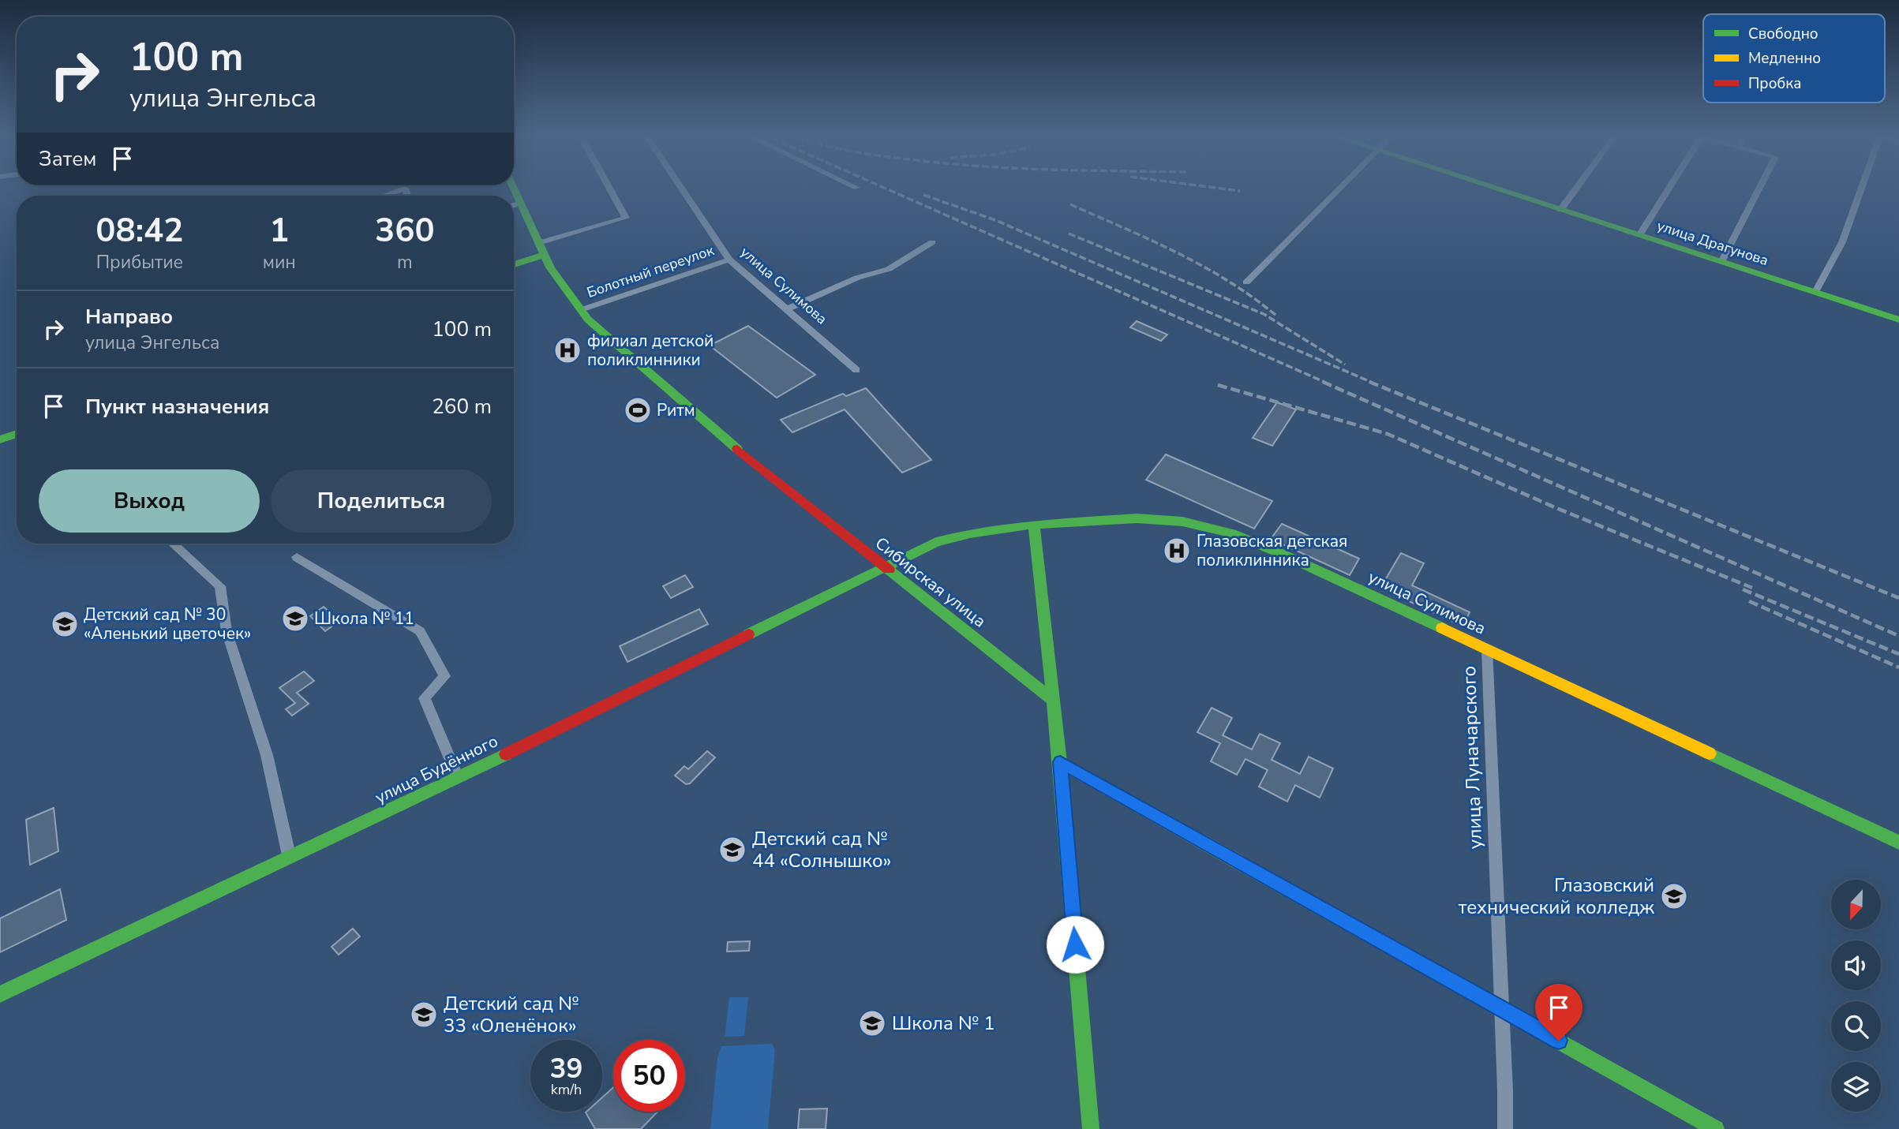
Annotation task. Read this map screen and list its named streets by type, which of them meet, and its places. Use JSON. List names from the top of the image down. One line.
{"streets":{"main road":["улица Драгунова","улица Сулимова","Сибирская улица","улица Будённого"],"street":["Болотный переулок","улица Луначарского"]},"crossings":[["Болотный переулок","улица Сулимова"],["Болотный переулок","Сибирская улица"],["улица Сулимова","Сибирская улица"],["улица Сулимова","улица Луначарского"],["улица Сулимова","улица Будённого"],["Сибирская улица","улица Будённого"]],"places":{"hospital":["филиал детской поликлинники","Глазовская детская поликлинника"],"sports":["Ритм"],"school or university":["Школа № 11","Детский сад № 30 «Аленький цветочек»","Детский сад № 44 «Солнышко»","Глазовский технический колледж","Детский сад № 33 «Оленёнок»","Школа № 1"]},"legend":["Свободно","Медленно","Пробка"],"north":"bottom","page":{"turn":["100 m","улица Энгельса"],"then":"Затем","eta":["08:42","Прибытие","1","мин","360","m"],"list":[{"name":"Направо","note":"улица Энгельса","value":"100 m"},{"name":"Пункт назначения","value":"260 m"}],"buttons":["Выход","Поделиться"],"speed":"39 km/h","limit":"50"}}
